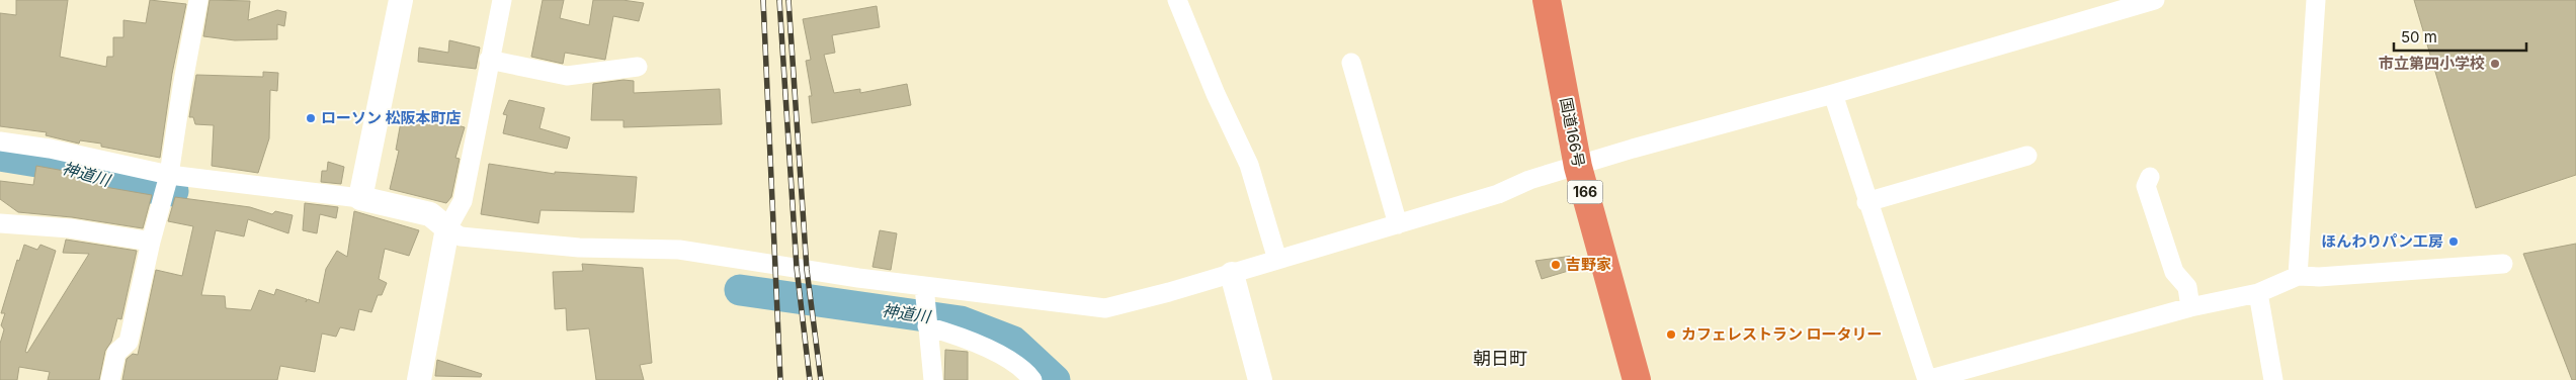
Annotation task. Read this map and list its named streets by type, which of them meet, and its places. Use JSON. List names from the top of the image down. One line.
{"streets":{"highway":["国道166号","166"]},"districts":["朝日町"],"water":["神道川"],"places":["市立第四小学校","ローソン 松阪本町店","ほんわりパン工房","吉野家","カフェレストラン ロータリー"],"scale_bar":"50 m"}
